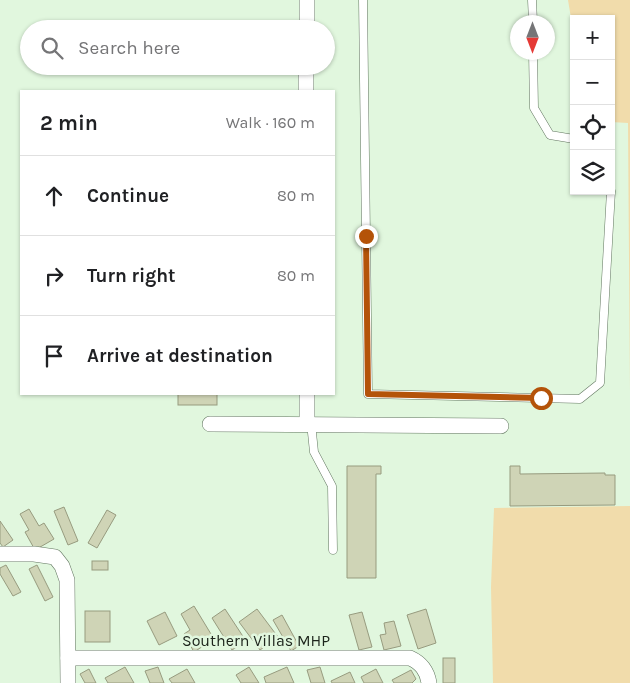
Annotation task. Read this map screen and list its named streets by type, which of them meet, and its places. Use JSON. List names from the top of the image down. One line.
{"streets":{"street":["Southern Villas MHP"]},"north":"bottom","page":{"map_buttons":["+","−"],"search":"Search here","heading":["2 min","Walk · 160 m"],"list":[["Continue","80 m"],["Turn right","80 m"],"Arrive at destination"]}}
